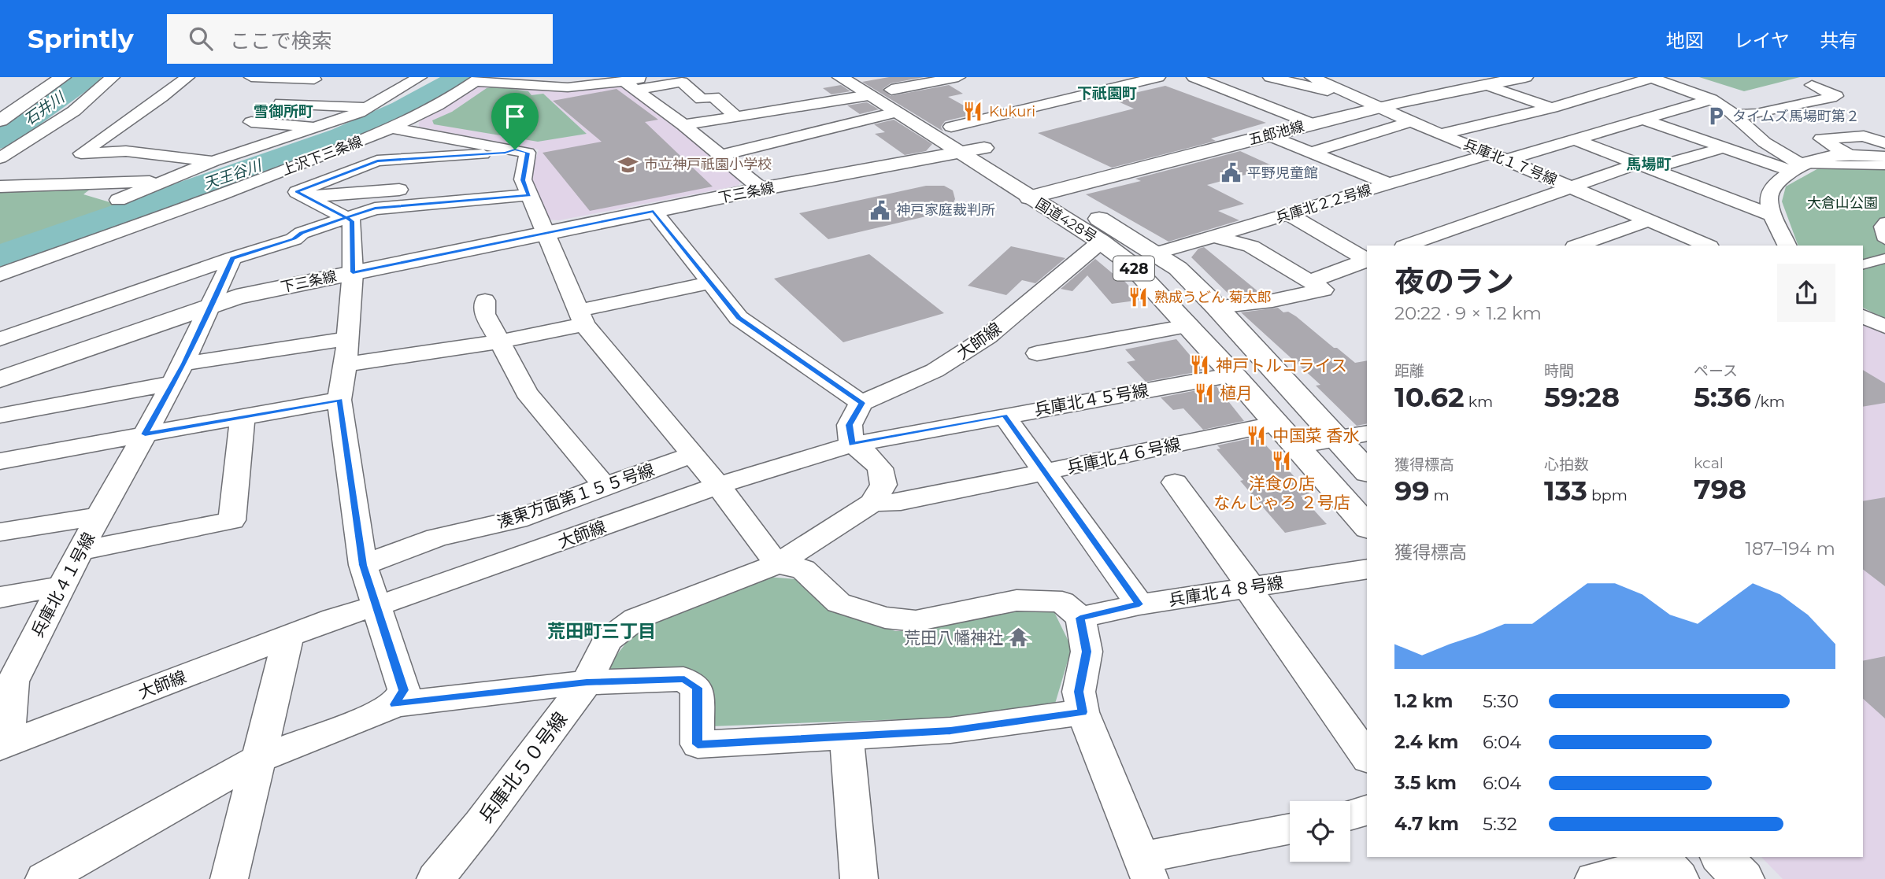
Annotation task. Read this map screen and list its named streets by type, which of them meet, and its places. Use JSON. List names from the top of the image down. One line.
{"streets":{"main road":["五郎池線","下三条線","国道428号","428"],"street":["上沢下三条線","兵庫北１７号線","兵庫北２２号線","大師線","兵庫北４５号線","兵庫北４６号線","湊東方面第１５５号線","兵庫北４１号線","兵庫北４８号線","兵庫北５０号線"]},"crossings":[["五郎池線","兵庫北１７号線"],["五郎池線","国道428号"],["兵庫北１７号線","兵庫北２２号線"],["下三条線","国道428号"],["下三条線","兵庫北４１号線"],["兵庫北２２号線","国道428号"],["国道428号","大師線"],["国道428号","兵庫北４５号線"],["国道428号","兵庫北４６号線"],["大師線","兵庫北４５号線"],["大師線","兵庫北４１号線"],["兵庫北４６号線","兵庫北５０号線"]],"districts":["下祇園町","雪御所町","馬場町","荒田町三丁目"],"water":["石井川","天王谷川"],"parks":["大倉山公園"],"places":{"restaurant":["Kukuri","熟成うどん 菊太郎","神戸トルコライス","植月","中国菜 香水","洋食の店 なんじゃろ ２号店"],"parking":["タイムズ馬場町第２"],"school or university":["市立神戸祇園小学校"],"public building":["平野児童館","神戸家庭裁判所"],"temple":["荒田八幡神社"]},"page":{"header":"Sprintly","search":"ここで検索","nav":["地図","レイヤ","共有"],"heading":["夜のラン","20:22 · 9 × 1.2 km"],"stats":[["距離","10.62 km"],["時間","59:28"],["ペース","5:36 /km"],["獲得標高","99 m"],["心拍数","133 bpm"],["kcal","798"]],"chart":["獲得標高","187–194 m"],"list":[{"name":"1.2 km","note":"5:30"},{"name":"2.4 km","note":"6:04"},{"name":"3.5 km","note":"6:04"},{"name":"4.7 km","note":"5:32"}]}}
